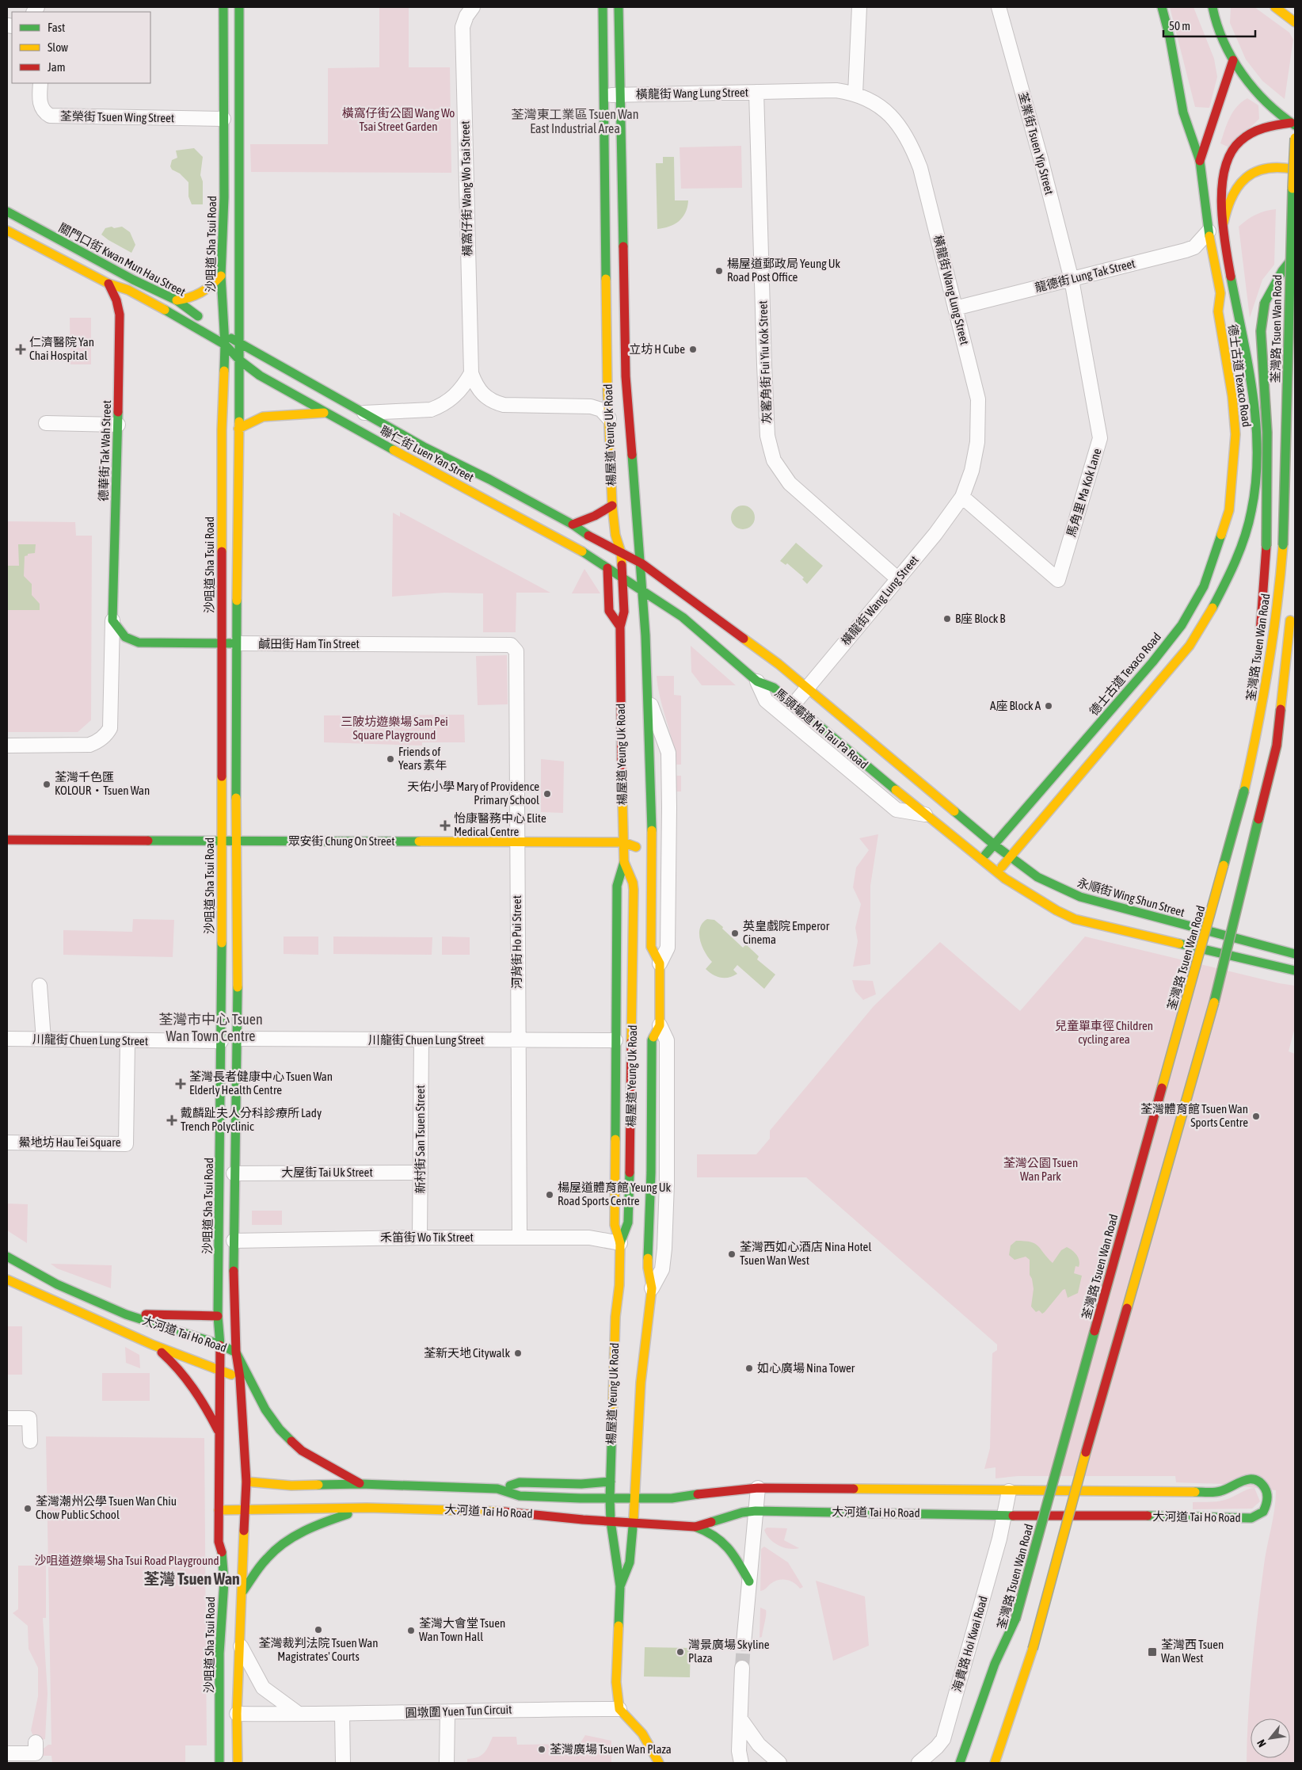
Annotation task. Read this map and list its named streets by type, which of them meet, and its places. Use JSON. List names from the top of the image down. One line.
{"streets":{"main road":["沙咀道 Sha Tsui Road","關門口街 Kwan Mun Hau Street","荃灣路 Tsuen Wan Road","德士古道 Texaco Road","楊屋道 Yeung Uk Road","德華街 Tak Wah Street","聯仁街 Luen Yan Street","鹹田街 Ham Tin Street","馬頭壩道 Ma Tau Pa Road","眾安街 Chung On Street","永順街 Wing Shun Street","大河道 Tai Ho Road"],"street":["橫龍街 Wang Lung Street","荃榮街 Tsuen Wing Street","荃業街 Tsuen Yip Street","橫窩仔街 Wang Wo Tsai Street","龍德街 Lung Tak Street","灰窰角街 Fui Yiu Kok Street","馬角里 Ma Kok Lane","河背街 Ho Pui Street","川龍街 Chuen Lung Street","新村街 San Tsuen Street","鱟地坊 Hau Tei Square","大屋街 Tai Uk Street","禾笛街 Wo Tik Street","海貴路 Hoi Kwai Road","圓墩圍 Yuen Tun Circuit"]},"crossings":[["橫龍街 Wang Lung Street","龍德街 Lung Tak Street"],["橫龍街 Wang Lung Street","灰窰角街 Fui Yiu Kok Street"],["橫龍街 Wang Lung Street","楊屋道 Yeung Uk Road"],["橫龍街 Wang Lung Street","馬角里 Ma Kok Lane"],["橫龍街 Wang Lung Street","馬頭壩道 Ma Tau Pa Road"],["荃榮街 Tsuen Wing Street","沙咀道 Sha Tsui Road"],["荃業街 Tsuen Yip Street","龍德街 Lung Tak Street"],["荃業街 Tsuen Yip Street","馬角里 Ma Kok Lane"],["沙咀道 Sha Tsui Road","關門口街 Kwan Mun Hau Street"],["沙咀道 Sha Tsui Road","聯仁街 Luen Yan Street"],["沙咀道 Sha Tsui Road","鹹田街 Ham Tin Street"],["沙咀道 Sha Tsui Road","眾安街 Chung On Street"],["沙咀道 Sha Tsui Road","川龍街 Chuen Lung Street"],["沙咀道 Sha Tsui Road","大屋街 Tai Uk Street"],["沙咀道 Sha Tsui Road","禾笛街 Wo Tik Street"],["沙咀道 Sha Tsui Road","大河道 Tai Ho Road"],["沙咀道 Sha Tsui Road","圓墩圍 Yuen Tun Circuit"],["關門口街 Kwan Mun Hau Street","德華街 Tak Wah Street"],["關門口街 Kwan Mun Hau Street","聯仁街 Luen Yan Street"],["龍德街 Lung Tak Street","德士古道 Texaco Road"],["龍德街 Lung Tak Street","馬角里 Ma Kok Lane"],["德士古道 Texaco Road","馬頭壩道 Ma Tau Pa Road"],["德士古道 Texaco Road","永順街 Wing Shun Street"],["楊屋道 Yeung Uk Road","聯仁街 Luen Yan Street"],["楊屋道 Yeung Uk Road","馬頭壩道 Ma Tau Pa Road"],["楊屋道 Yeung Uk Road","眾安街 Chung On Street"],["楊屋道 Yeung Uk Road","川龍街 Chuen Lung Street"],["楊屋道 Yeung Uk Road","禾笛街 Wo Tik Street"],["楊屋道 Yeung Uk Road","大河道 Tai Ho Road"],["德華街 Tak Wah Street","鹹田街 Ham Tin Street"],["聯仁街 Luen Yan Street","馬頭壩道 Ma Tau Pa Road"],["鹹田街 Ham Tin Street","河背街 Ho Pui Street"],["馬頭壩道 Ma Tau Pa Road","永順街 Wing Shun Street"],["眾安街 Chung On Street","河背街 Ho Pui Street"],["河背街 Ho Pui Street","川龍街 Chuen Lung Street"],["河背街 Ho Pui Street","禾笛街 Wo Tik Street"],["川龍街 Chuen Lung Street","新村街 San Tsuen Street"],["川龍街 Chuen Lung Street","鱟地坊 Hau Tei Square"],["新村街 San Tsuen Street","大屋街 Tai Uk Street"],["新村街 San Tsuen Street","禾笛街 Wo Tik Street"],["大河道 Tai Ho Road","海貴路 Hoi Kwai Road"]],"districts":["荃灣東工業區 Tsuen Wan East Industrial Area","荃灣市中心 Tsuen Wan Town Centre","荃灣 Tsuen Wan"],"parks":["橫窩仔街公園 Wang Wo Tsai Street Garden","三陂坊遊樂場 Sam Pei Square Playground","兒童單車徑 Children cycling area","荃灣公園 Tsuen Wan Park","沙咀道遊樂場 Sha Tsui Road Playground"],"places":{"other":["楊屋道郵政局 Yeung Uk Road Post Office","立坊 H Cube","B座 Block B","A座 Block A","Friends of Years 素年","荃灣千色匯 KOLOUR‧Tsuen Wan","天佑小學 Mary of Providence Primary School","英皇戲院 Emperor Cinema","荃灣體育館 Tsuen Wan Sports Centre","楊屋道體育館 Yeung Uk Road Sports Centre","荃灣西如心酒店 Nina Hotel Tsuen Wan West","荃新天地 Citywalk","如心廣場 Nina Tower","荃灣潮州公學 Tsuen Wan Chiu Chow Public School","荃灣裁判法院 Tsuen Wan Magistrates' Courts","荃灣大會堂 Tsuen Wan Town Hall","灣景廣場 Skyline Plaza","荃灣廣場 Tsuen Wan Plaza"],"health":["仁濟醫院 Yan Chai Hospital","怡康醫務中心 Elite Medical Centre","荃灣長者健康中心 Tsuen Wan Elderly Health Centre","戴麟趾夫人分科診療所 Lady Trench Polyclinic"],"transit":["荃灣西 Tsuen Wan West"]},"legend":["Fast","Slow","Jam"],"scale_bar":"50 m","north":"bottom left"}
